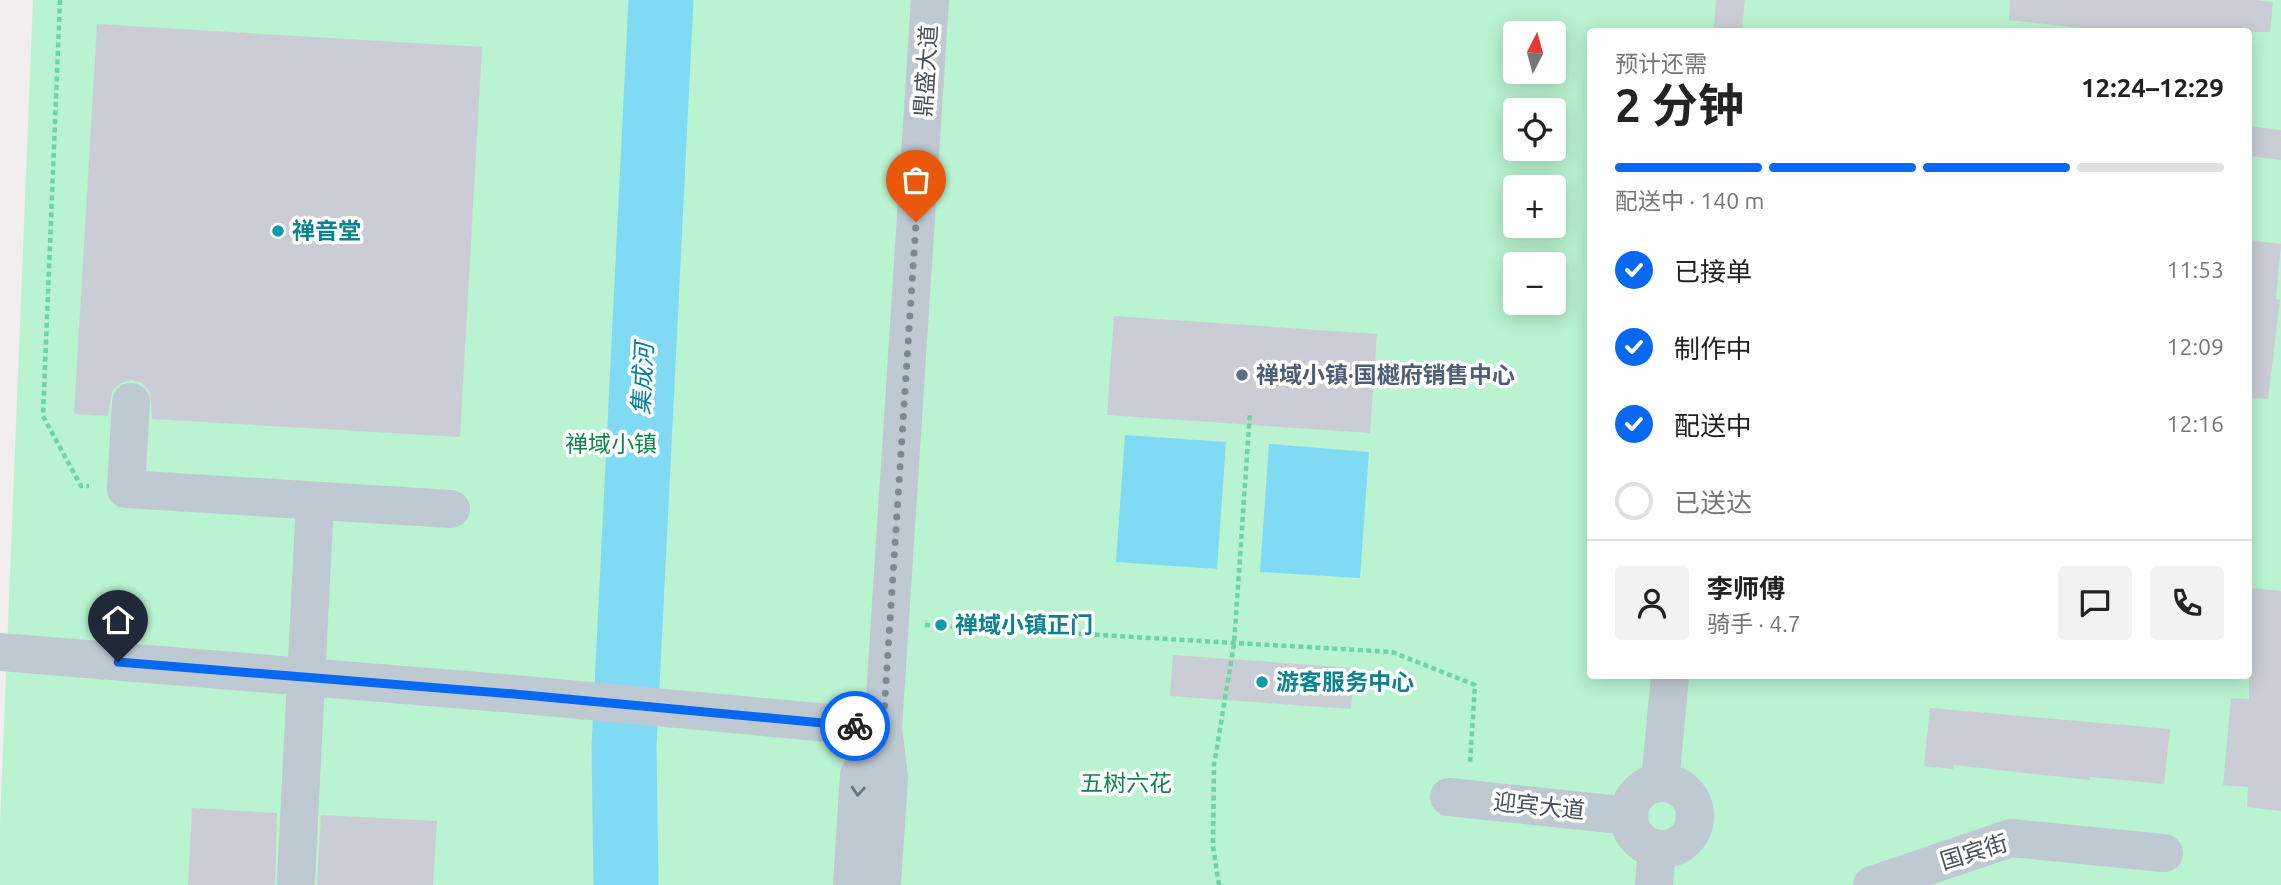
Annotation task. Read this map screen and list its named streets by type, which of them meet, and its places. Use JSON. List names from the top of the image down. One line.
{"streets":{"street":["鼎盛大道","迎宾大道","国宾街"]},"water":["集成河"],"parks":["禅域小镇","五树六花"],"places":["禅音堂","禅域小镇·国樾府销售中心","禅域小镇正门","游客服务中心"],"north":"top","page":{"map_buttons":["+","−"],"heading":["2 分钟","预计还需","12:24–12:29"],"panel":["李师傅","骑手 · 4.7"],"bar":"配送中 · 140 m","list":[["已接单","11:53"],["制作中","12:09"],["配送中","12:16"],"已送达"]}}
